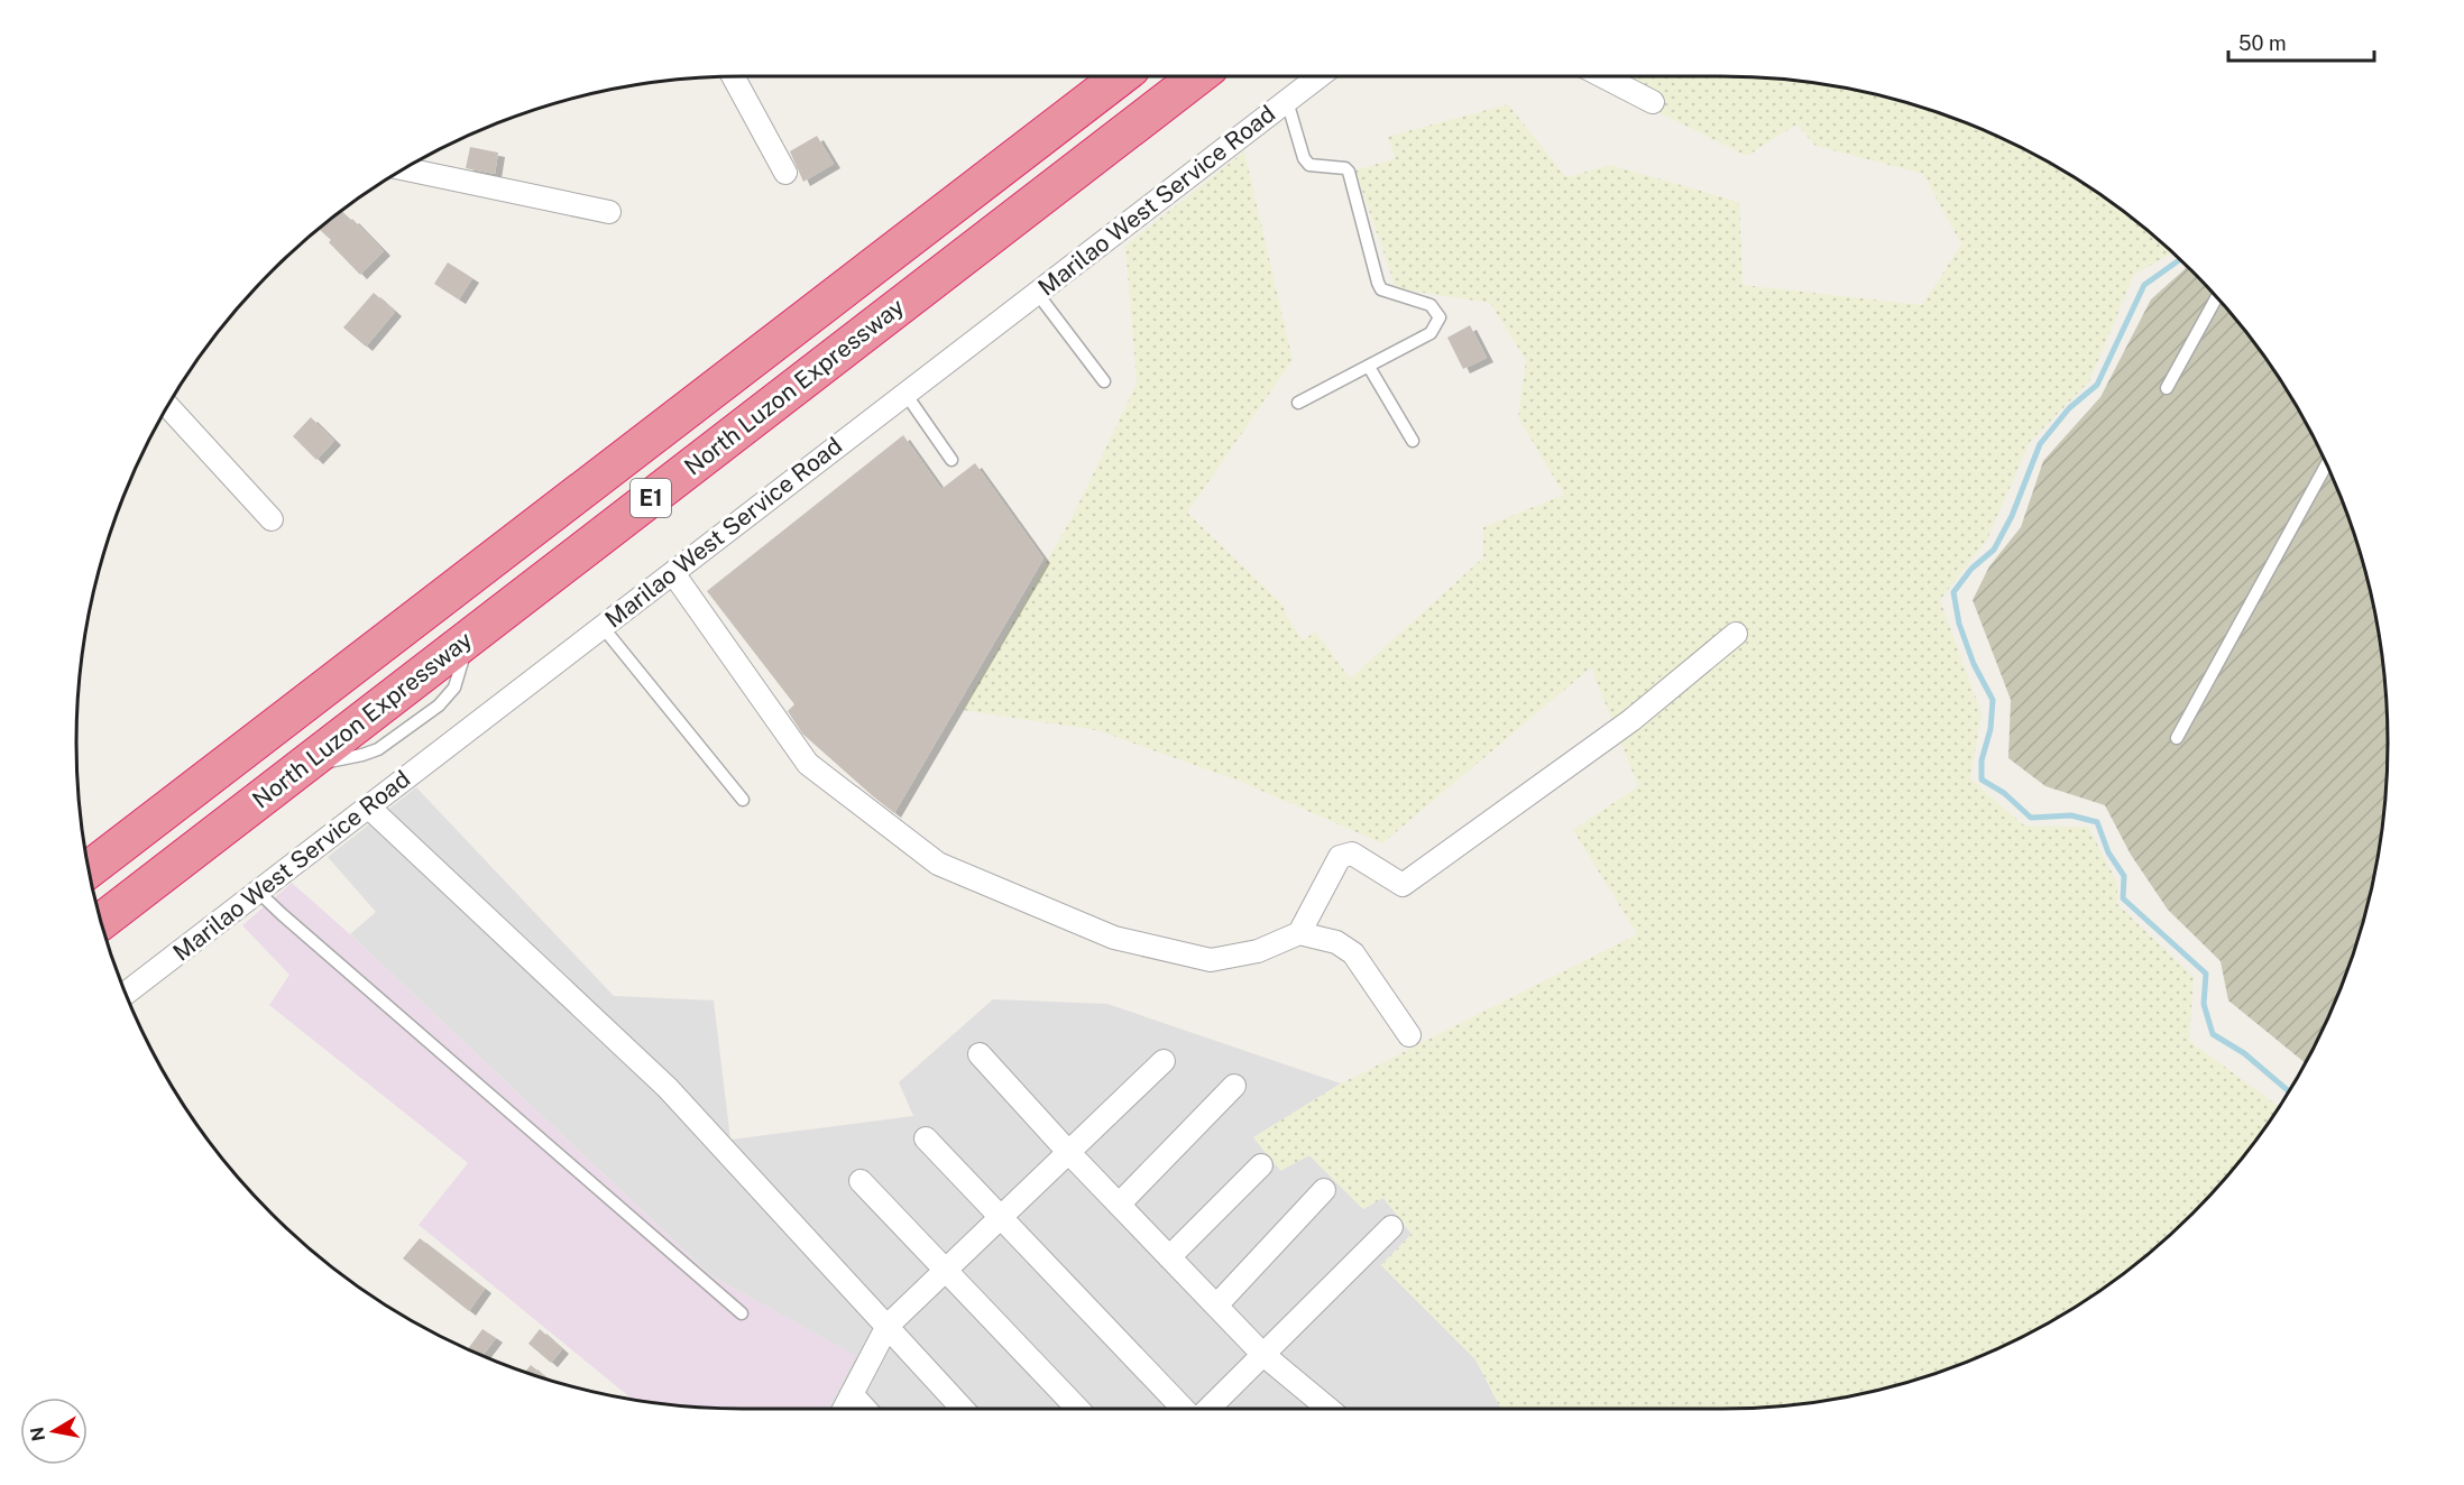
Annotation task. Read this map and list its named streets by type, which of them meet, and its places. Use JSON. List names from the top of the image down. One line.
{"streets":{"highway":["North Luzon Expressway","E1"],"street":["Marilao West Service Road"]},"scale_bar":"50 m","north":"left"}
